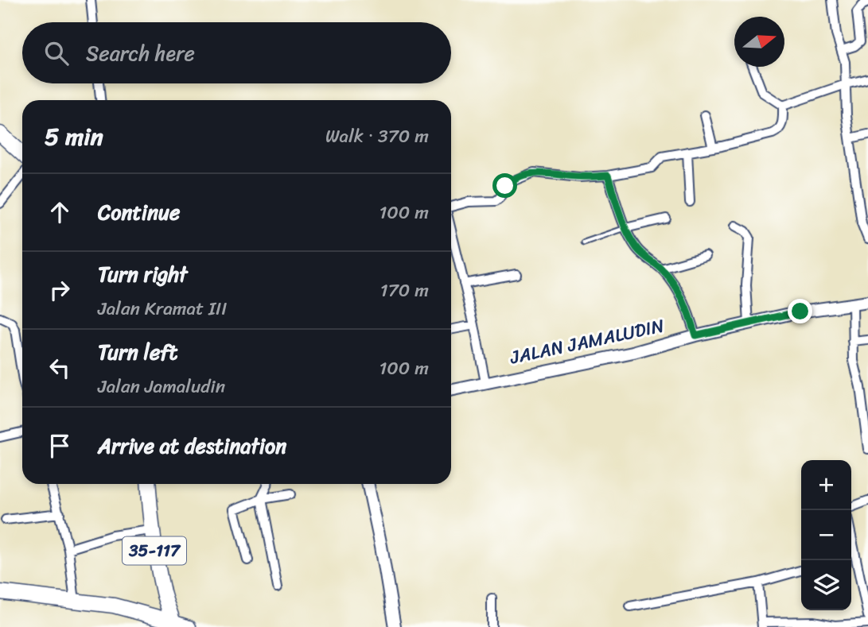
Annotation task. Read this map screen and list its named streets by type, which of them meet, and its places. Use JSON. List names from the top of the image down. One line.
{"streets":{"main road":["35-117"],"street":["JALAN JAMALUDIN"]},"north":"right","page":{"search":"Search here","heading":["5 min","Walk · 370 m"],"list":[["Continue","100 m"],["Turn right","Jalan Kramat III","170 m"],["Turn left","Jalan Jamaludin","100 m"],"Arrive at destination"],"map_buttons":["+","−"]}}
